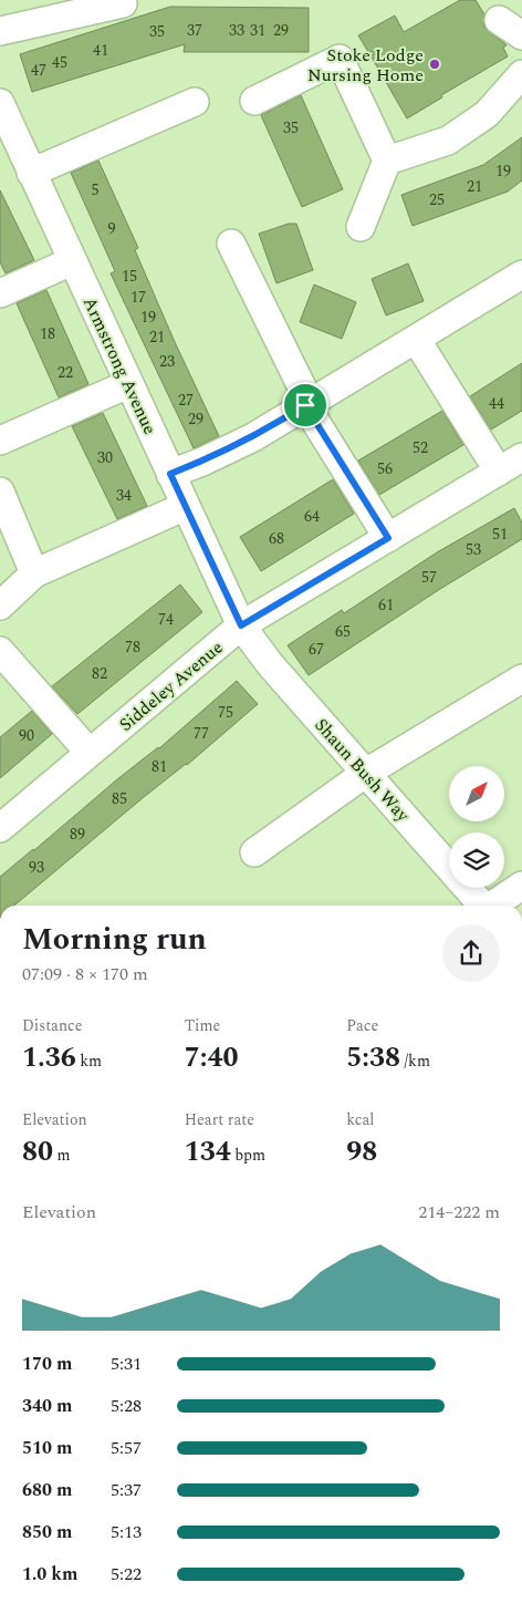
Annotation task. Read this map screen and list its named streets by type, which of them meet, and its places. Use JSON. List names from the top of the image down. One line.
{"streets":{"street":["Armstrong Avenue","Siddeley Avenue","Shaun Bush Way"]},"crossings":[["Armstrong Avenue","Siddeley Avenue"],["Armstrong Avenue","Shaun Bush Way"],["Siddeley Avenue","Shaun Bush Way"]],"places":["Stoke Lodge Nursing Home"],"house_numbers":["37","33","31","29","35","41","45","47","35","19","21","5","25","9","15","17","19","18","21","23","22","27","44","29","52","30","56","34","64","51","68","53","57","61","74","65","78","67","82","75","77","90","81","85","89","93"],"north":"top right","page":{"heading":["Morning run","07:09 · 8 × 170 m"],"stats":[["Distance","1.36 km"],["Time","7:40"],["Pace","5:38 /km"],["Elevation","80 m"],["Heart rate","134 bpm"],["kcal","98"]],"chart":["Elevation","214–222 m"],"list":[{"name":"170 m","note":"5:31"},{"name":"340 m","note":"5:28"},{"name":"510 m","note":"5:57"},{"name":"680 m","note":"5:37"},{"name":"850 m","note":"5:13"},{"name":"1.0 km","note":"5:22"}]}}
